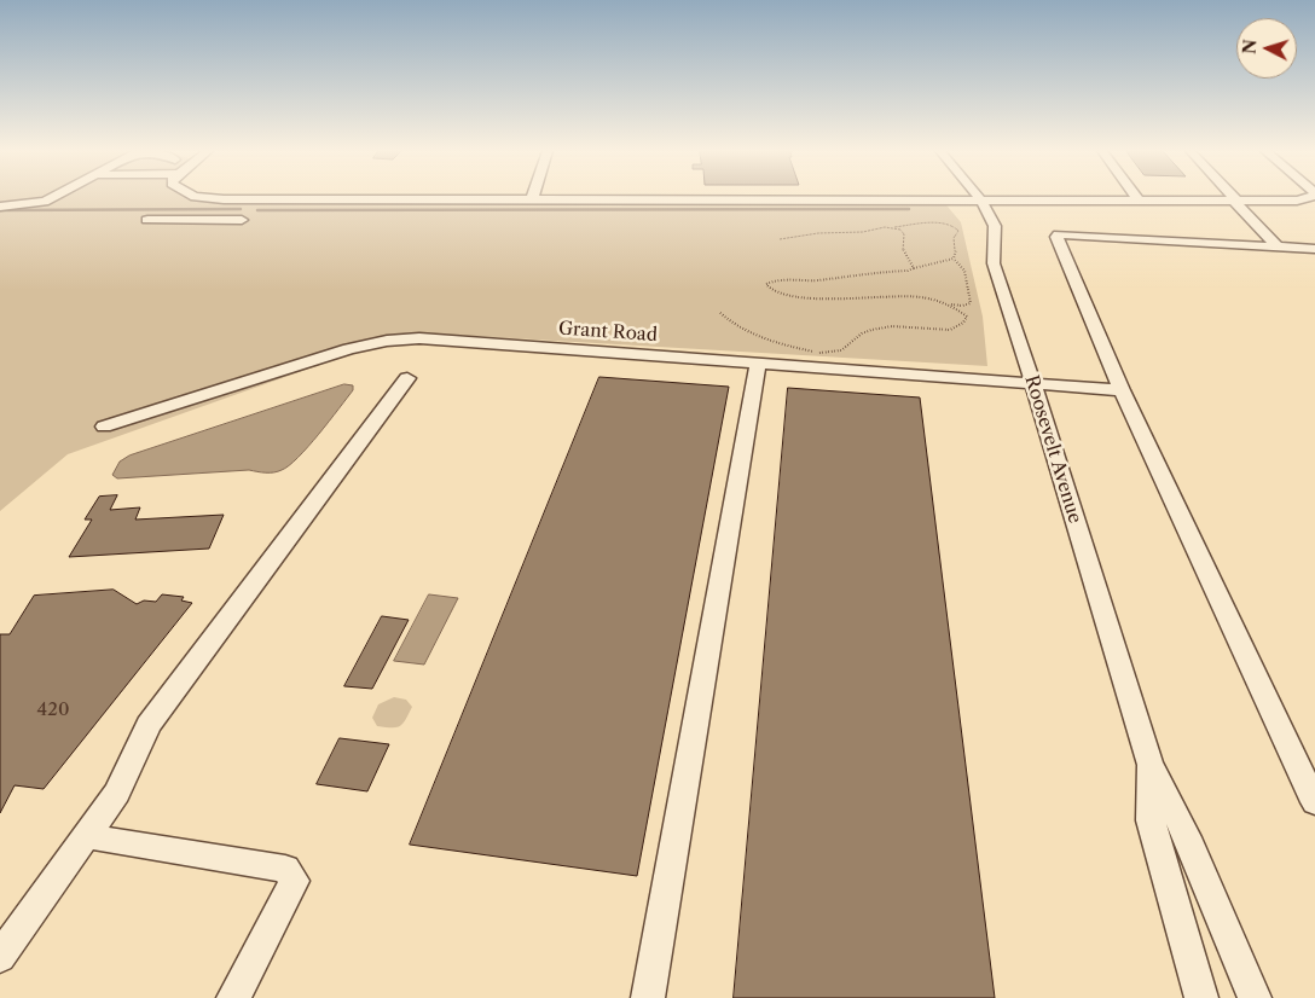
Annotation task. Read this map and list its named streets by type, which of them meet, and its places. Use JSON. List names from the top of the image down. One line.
{"streets":{"street":["Grant Road","Roosevelt Avenue"]},"crossings":[["Grant Road","Roosevelt Avenue"]],"house_numbers":["420"],"north":"left"}
